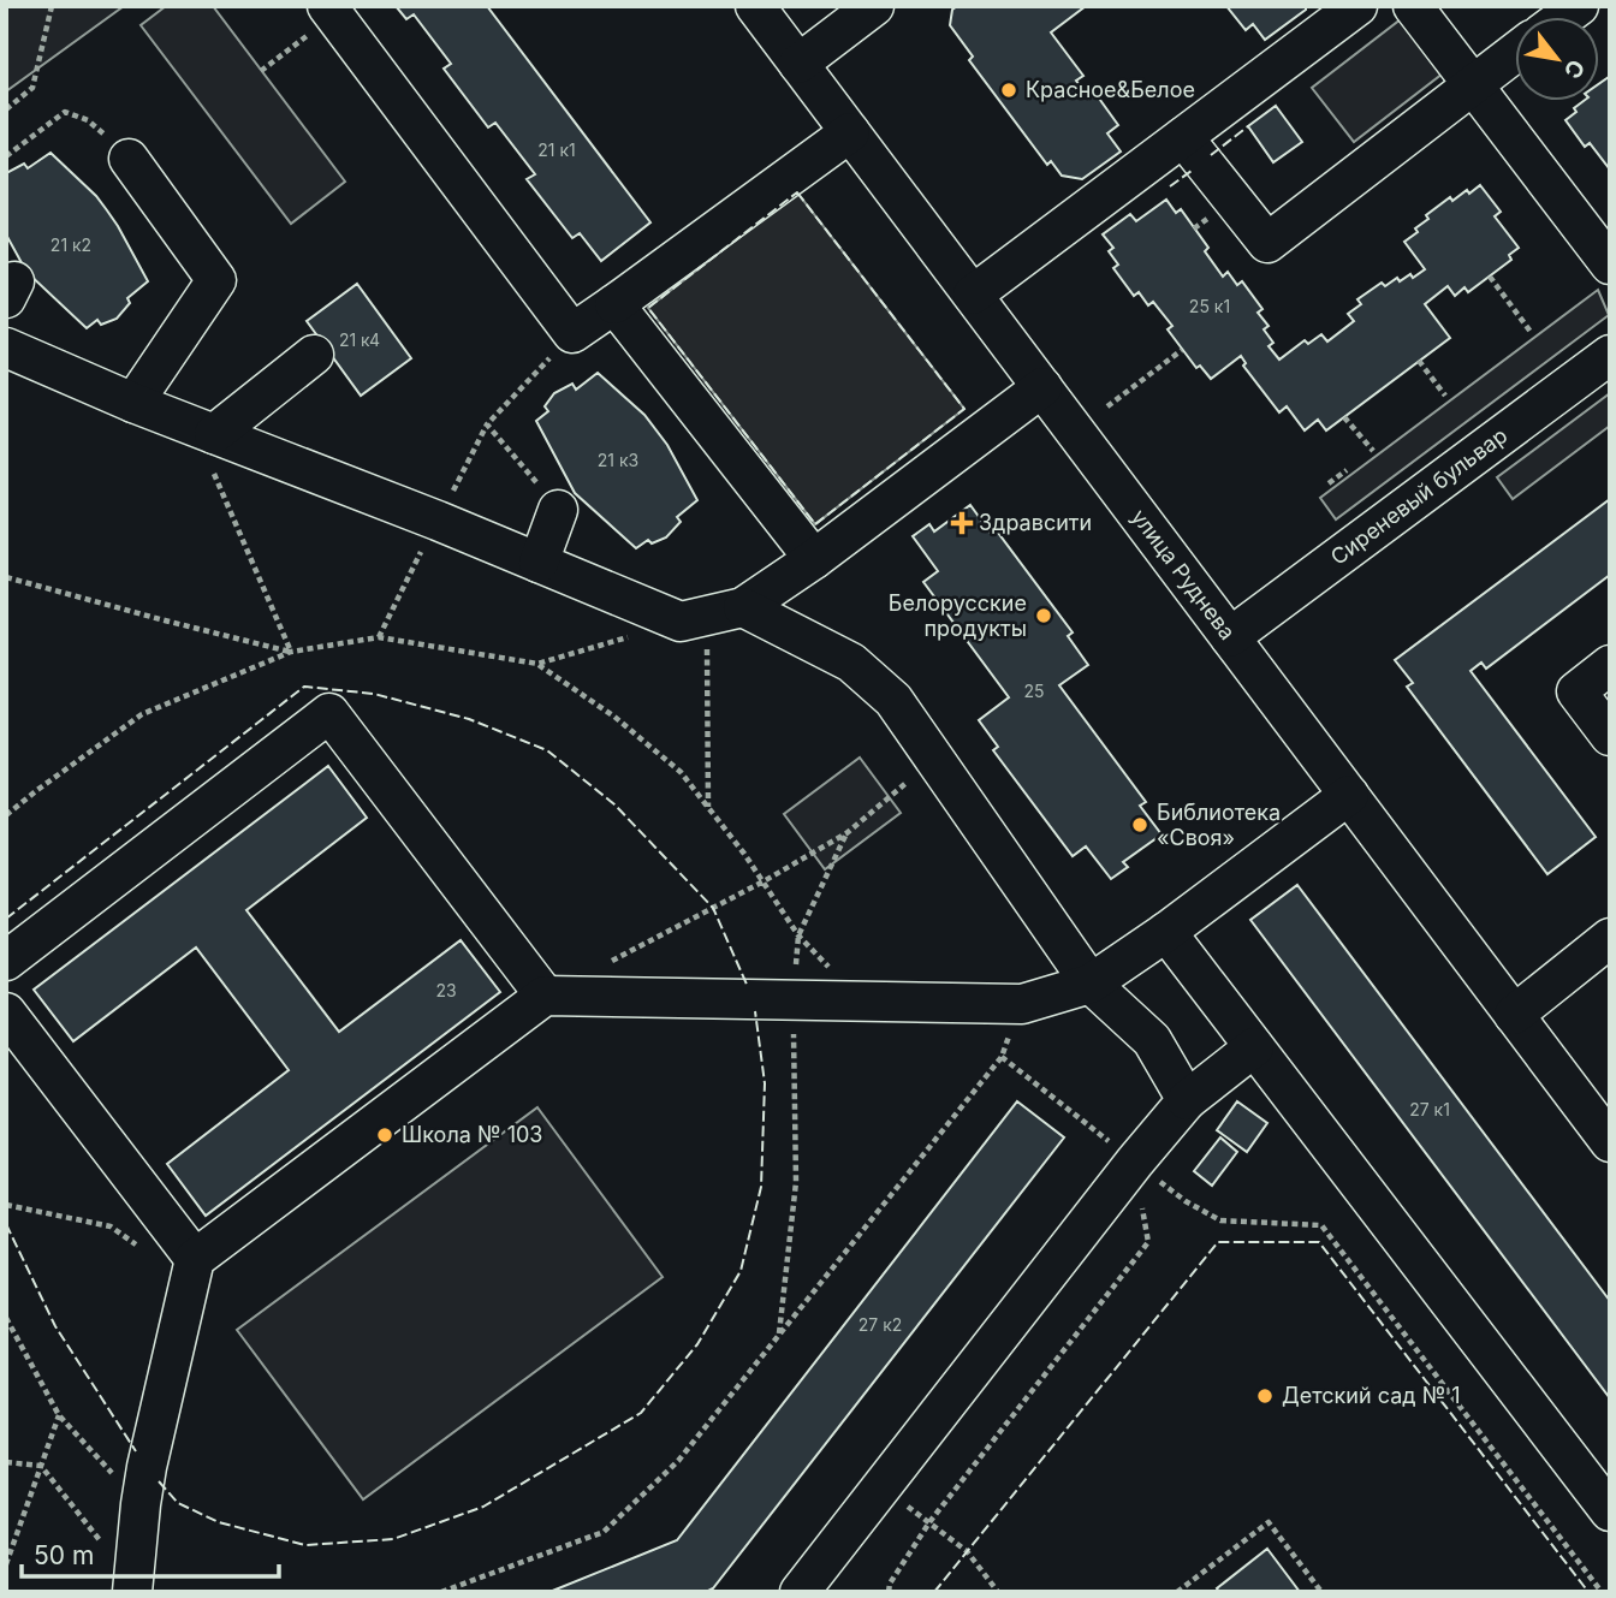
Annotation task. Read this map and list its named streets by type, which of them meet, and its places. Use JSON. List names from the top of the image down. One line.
{"streets":{"street":["Сиреневый бульвар","улица Руднева"]},"crossings":[["Сиреневый бульвар","улица Руднева"]],"places":{"other":["Красное&Белое","Белорусские продукты","Библиотека «Своя»","Школа № 103","Детский сад № 1"],"health":["Здравсити"]},"house_numbers":["21 к1","21 к2","25 к1","21 к4","21 к3","25","23","27 к1","27 к2"],"scale_bar":"50 m","north":"bottom right"}
